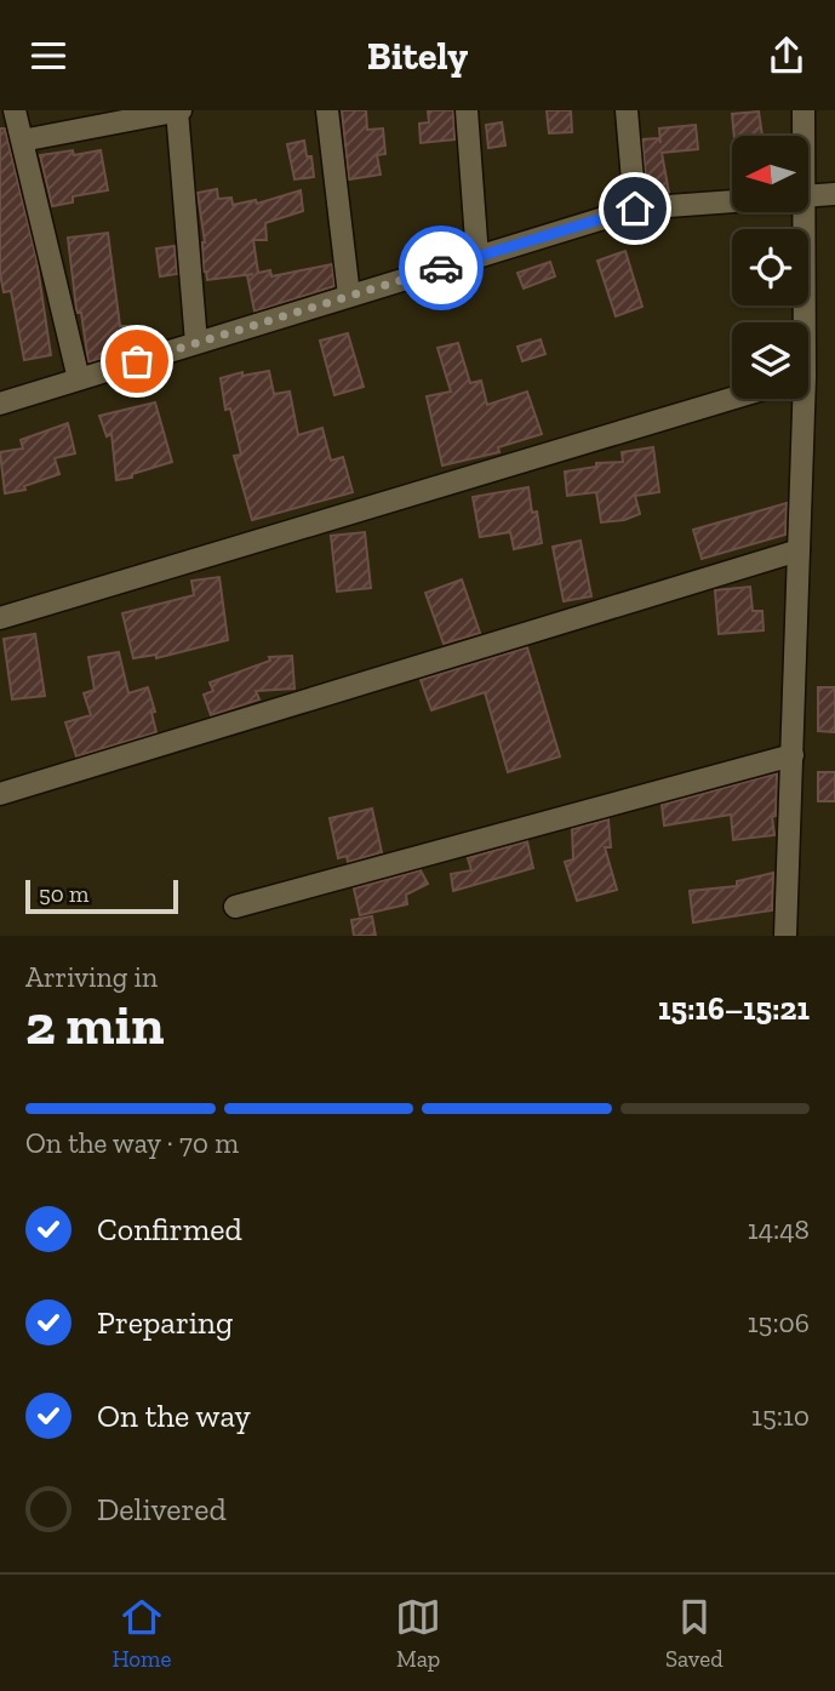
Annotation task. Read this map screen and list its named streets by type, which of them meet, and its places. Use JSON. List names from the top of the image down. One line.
{"scale_bar":"50 m","north":"left","page":{"header":"Bitely","scale":"50 m","heading":["2 min","Arriving in","15:16–15:21"],"bar":"On the way · 70 m","list":[["Confirmed","14:48"],["Preparing","15:06"],["On the way","15:10"],"Delivered"],"tabs":["Home","Map","Saved"]}}
